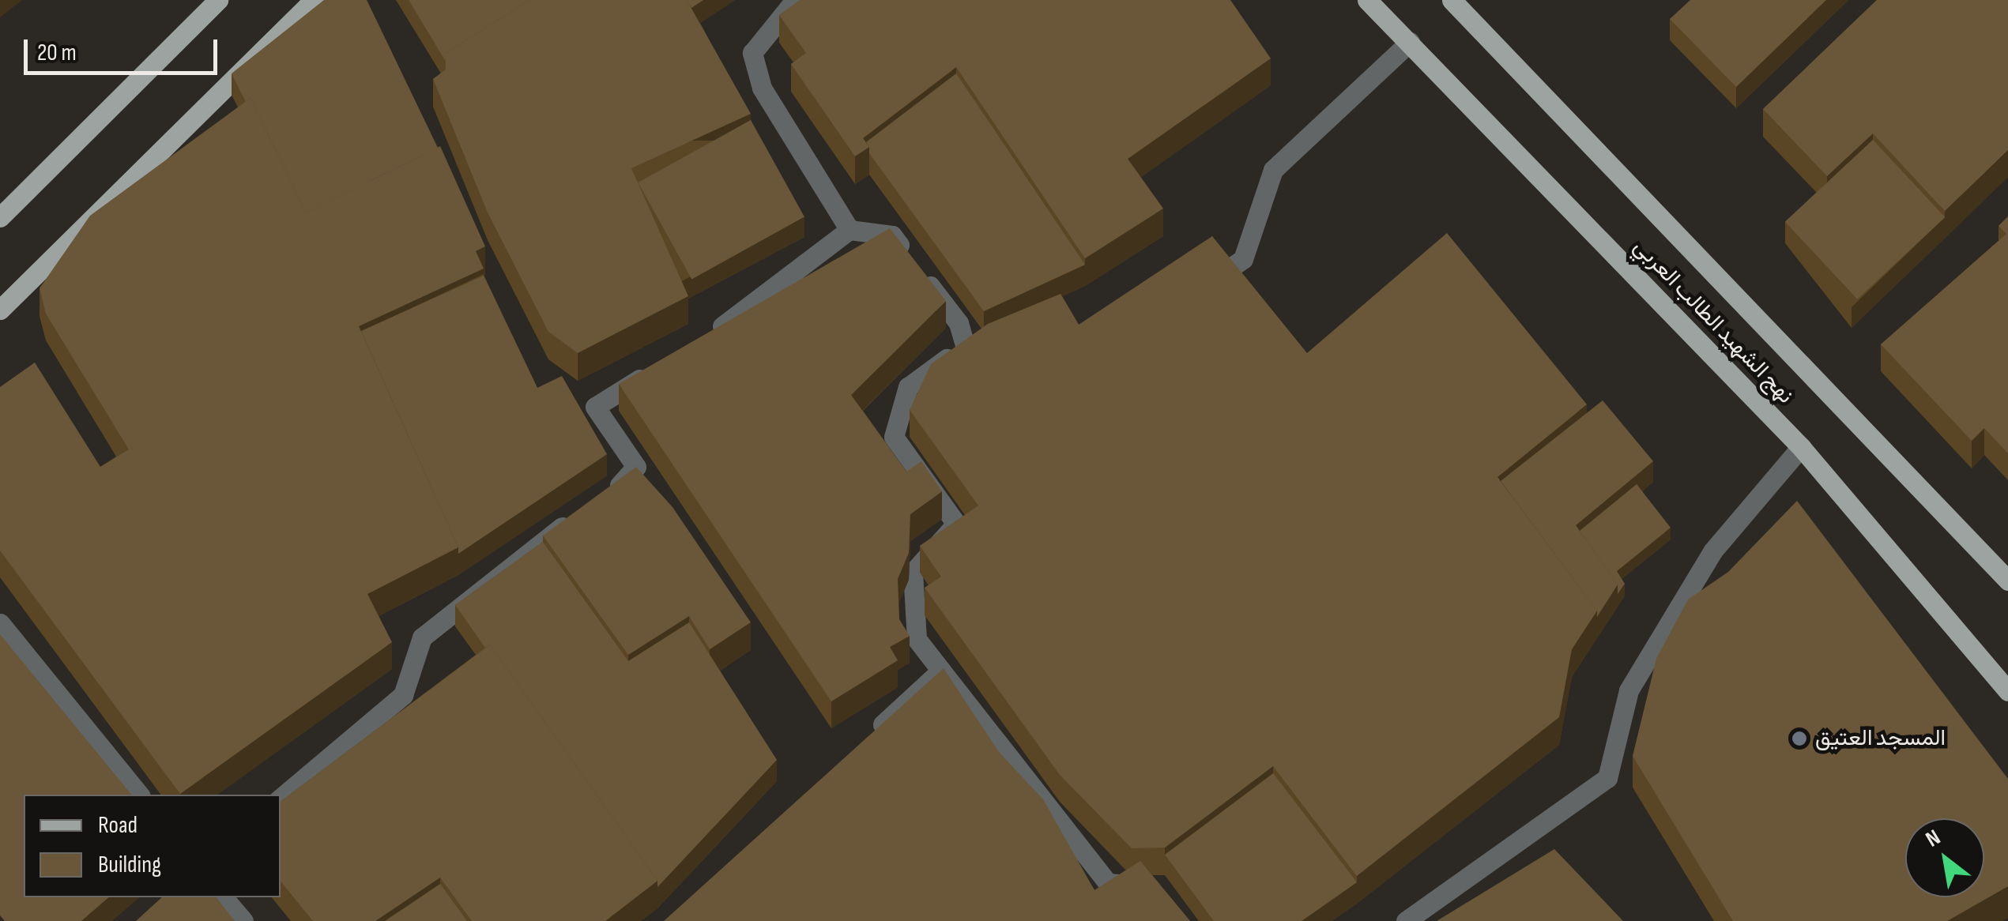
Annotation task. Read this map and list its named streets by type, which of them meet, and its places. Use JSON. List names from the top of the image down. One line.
{"streets":{"main road":["نهج الشهيد الطالب العربي"]},"places":["المسجد العتيق"],"legend":["Road","Building"],"scale_bar":"20 m","north":"top left"}
